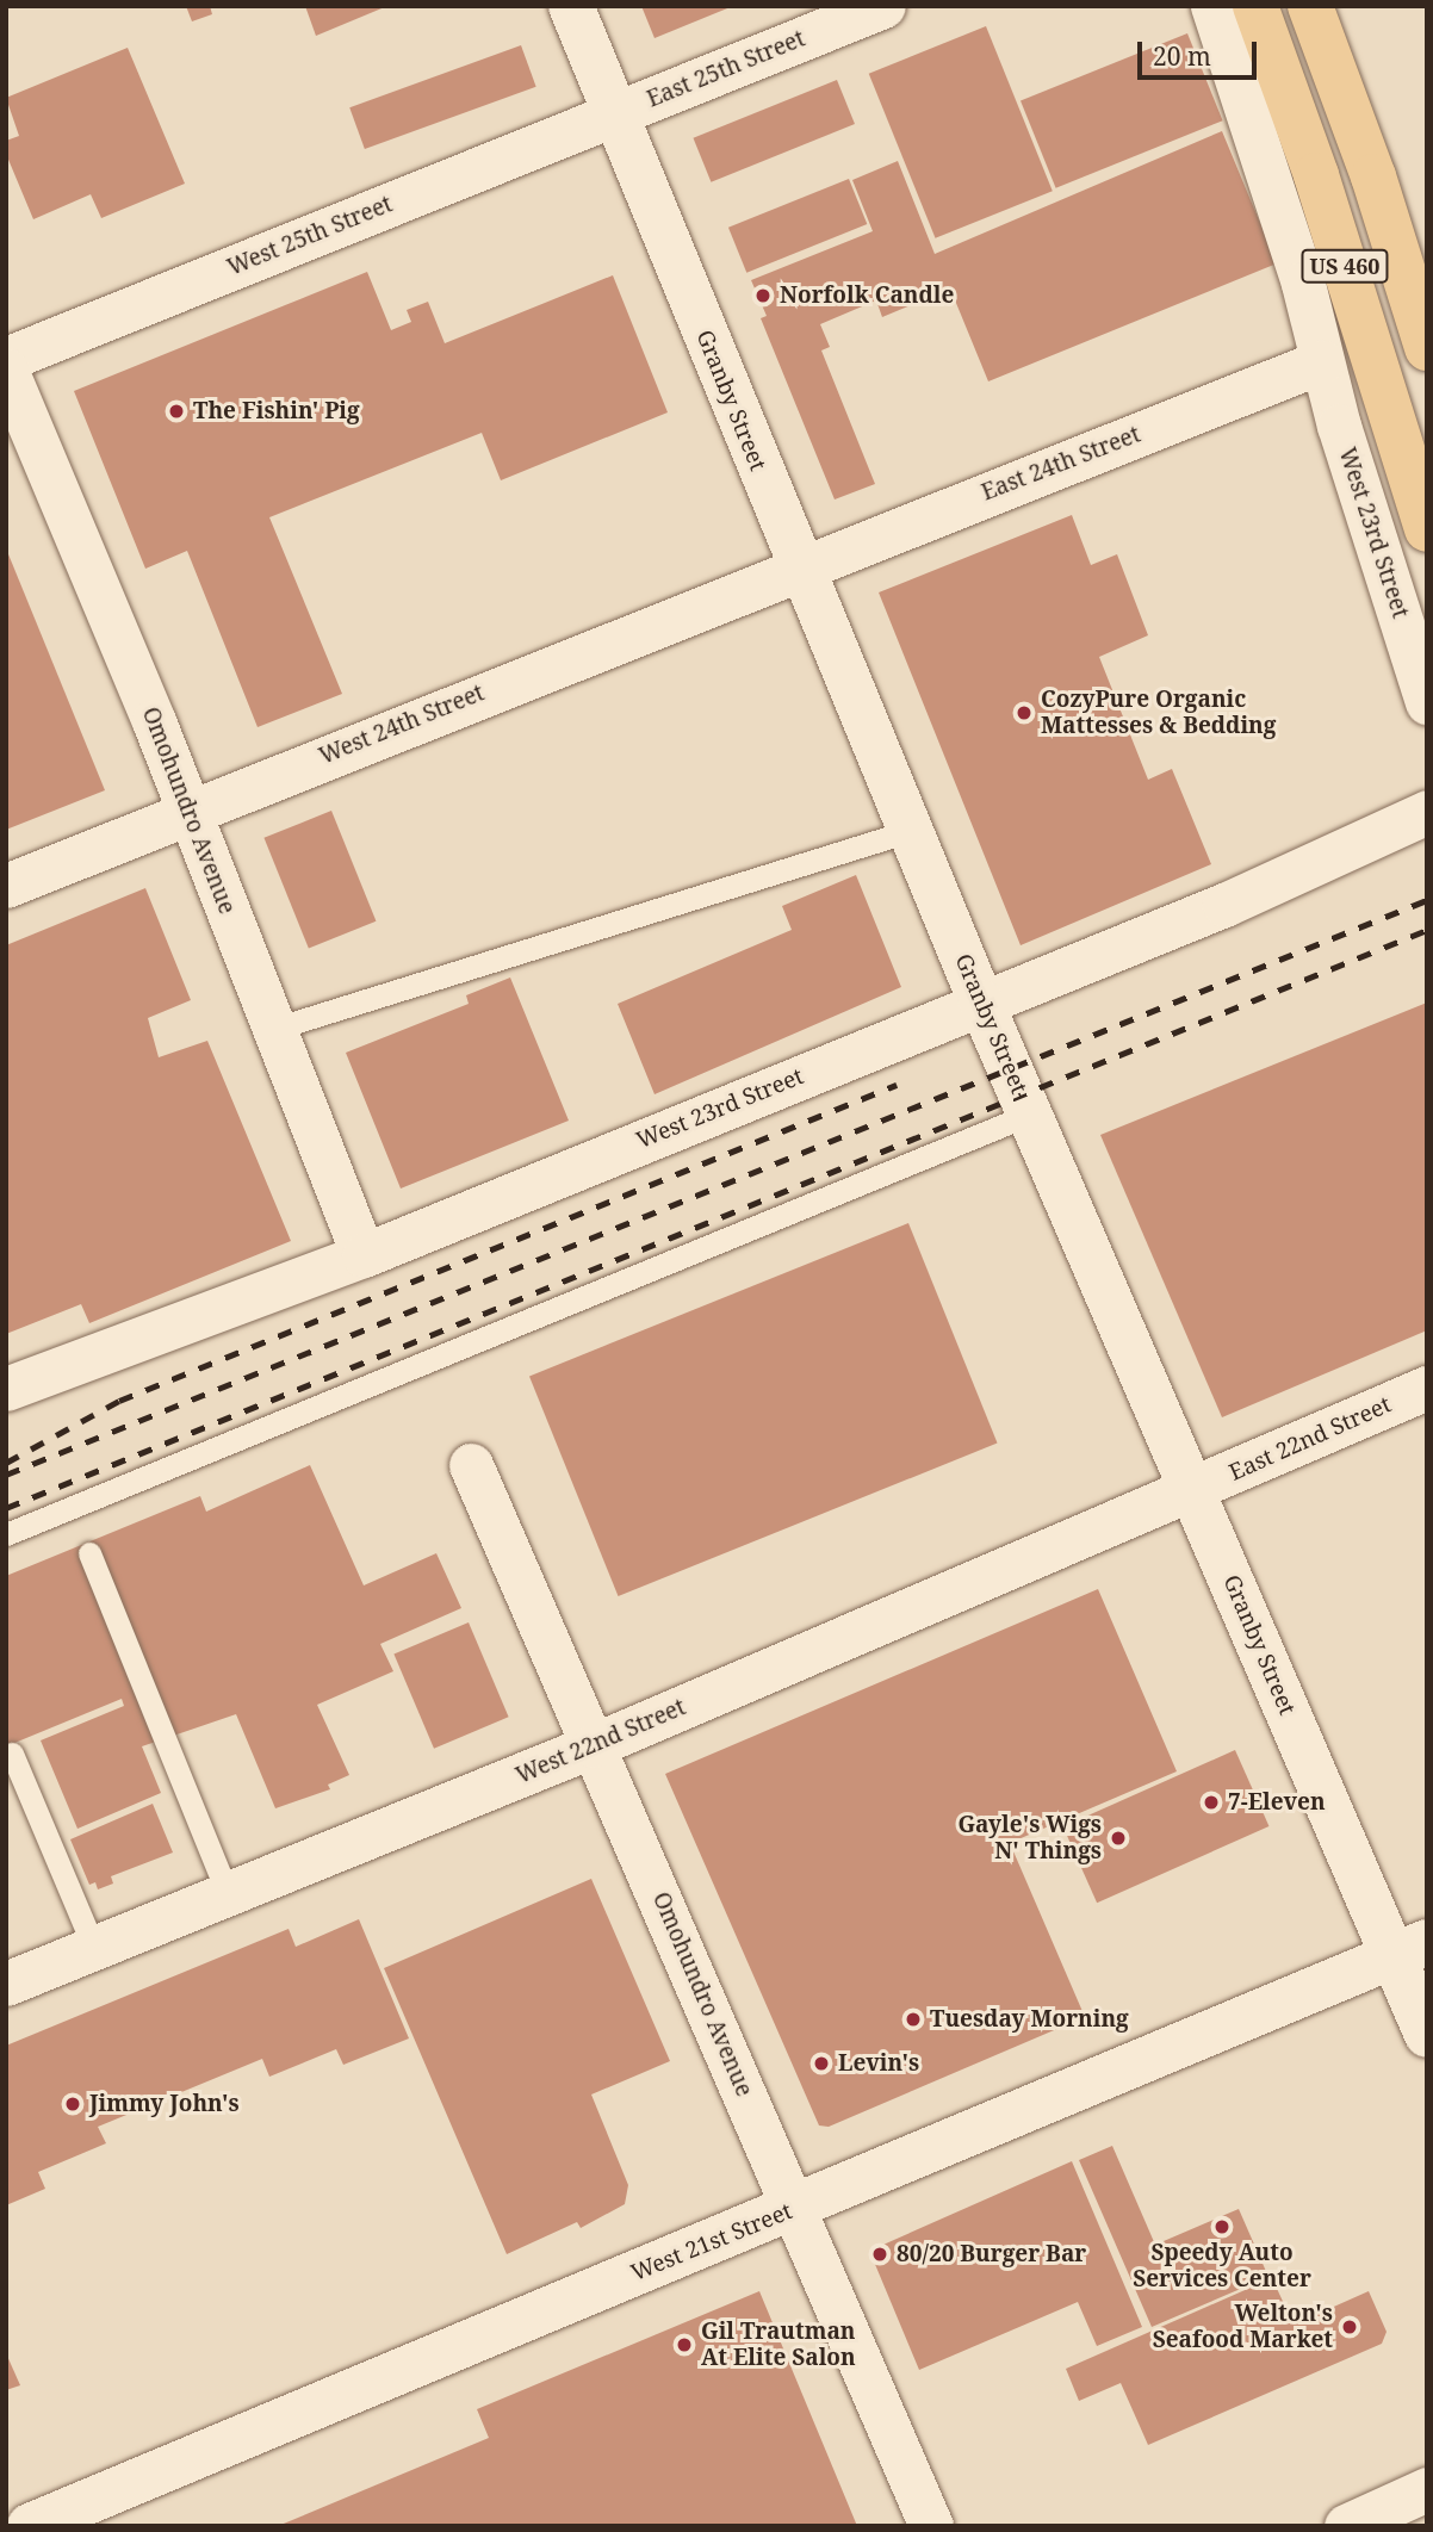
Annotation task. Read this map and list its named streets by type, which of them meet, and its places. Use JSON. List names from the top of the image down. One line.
{"streets":{"main road":["US 460"],"street":["East 25th Street","West 25th Street","Granby Street","East 24th Street","West 23rd Street","West 24th Street","Omohundro Avenue","East 22nd Street","West 22nd Street","West 21st Street"]},"crossings":[["East 25th Street","West 25th Street"],["East 25th Street","Granby Street"],["West 25th Street","Granby Street"],["Granby Street","East 24th Street"],["Granby Street","West 23rd Street"],["Granby Street","West 24th Street"],["Granby Street","East 22nd Street"],["Granby Street","West 22nd Street"],["Granby Street","West 21st Street"],["East 24th Street","West 23rd Street"],["East 24th Street","West 24th Street"],["West 23rd Street","Omohundro Avenue"],["West 24th Street","Omohundro Avenue"],["Omohundro Avenue","West 22nd Street"],["Omohundro Avenue","West 21st Street"],["East 22nd Street","West 22nd Street"]],"places":["Norfolk Candle","The Fishin' Pig","CozyPure Organic Mattesses & Bedding","7-Eleven","Gayle's Wigs N' Things","Tuesday Morning","Levin's","Jimmy John's","Speedy Auto Services Center","80/20 Burger Bar","Welton's Seafood Market","Gil Trautman At Elite Salon"],"scale_bar":"20 m"}
